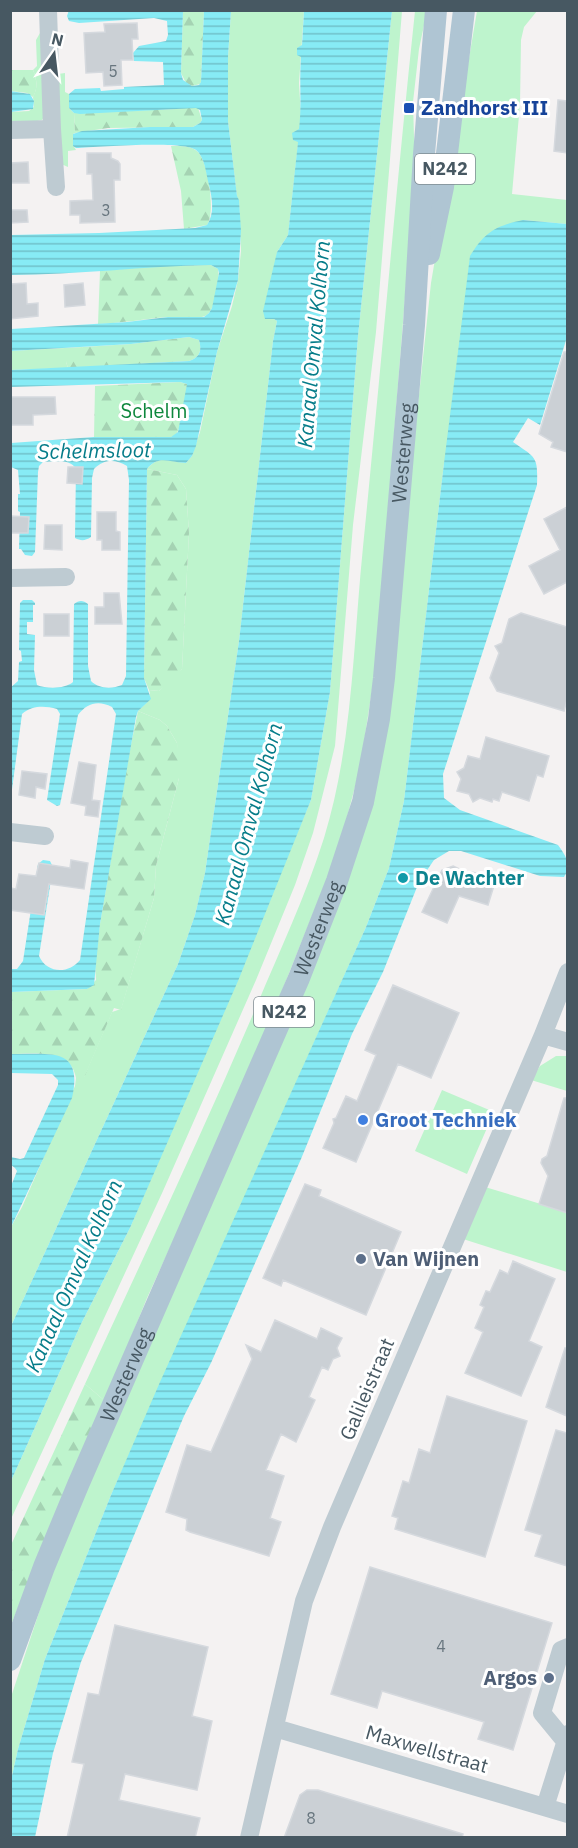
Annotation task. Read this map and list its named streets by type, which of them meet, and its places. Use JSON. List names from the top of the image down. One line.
{"streets":{"main road":["N242","Westerweg"],"street":["Galileistraat","Maxwellstraat"]},"crossings":[["Galileistraat","Maxwellstraat"]],"water":["Kanaal Omval Kolhorn","Schelmsloot"],"parks":["Schelm"],"places":{"transit":["Zandhorst III"],"other":["De Wachter","Groot Techniek","Van Wijnen","Argos"]},"house_numbers":["5","3","4","8"],"north":"top"}
